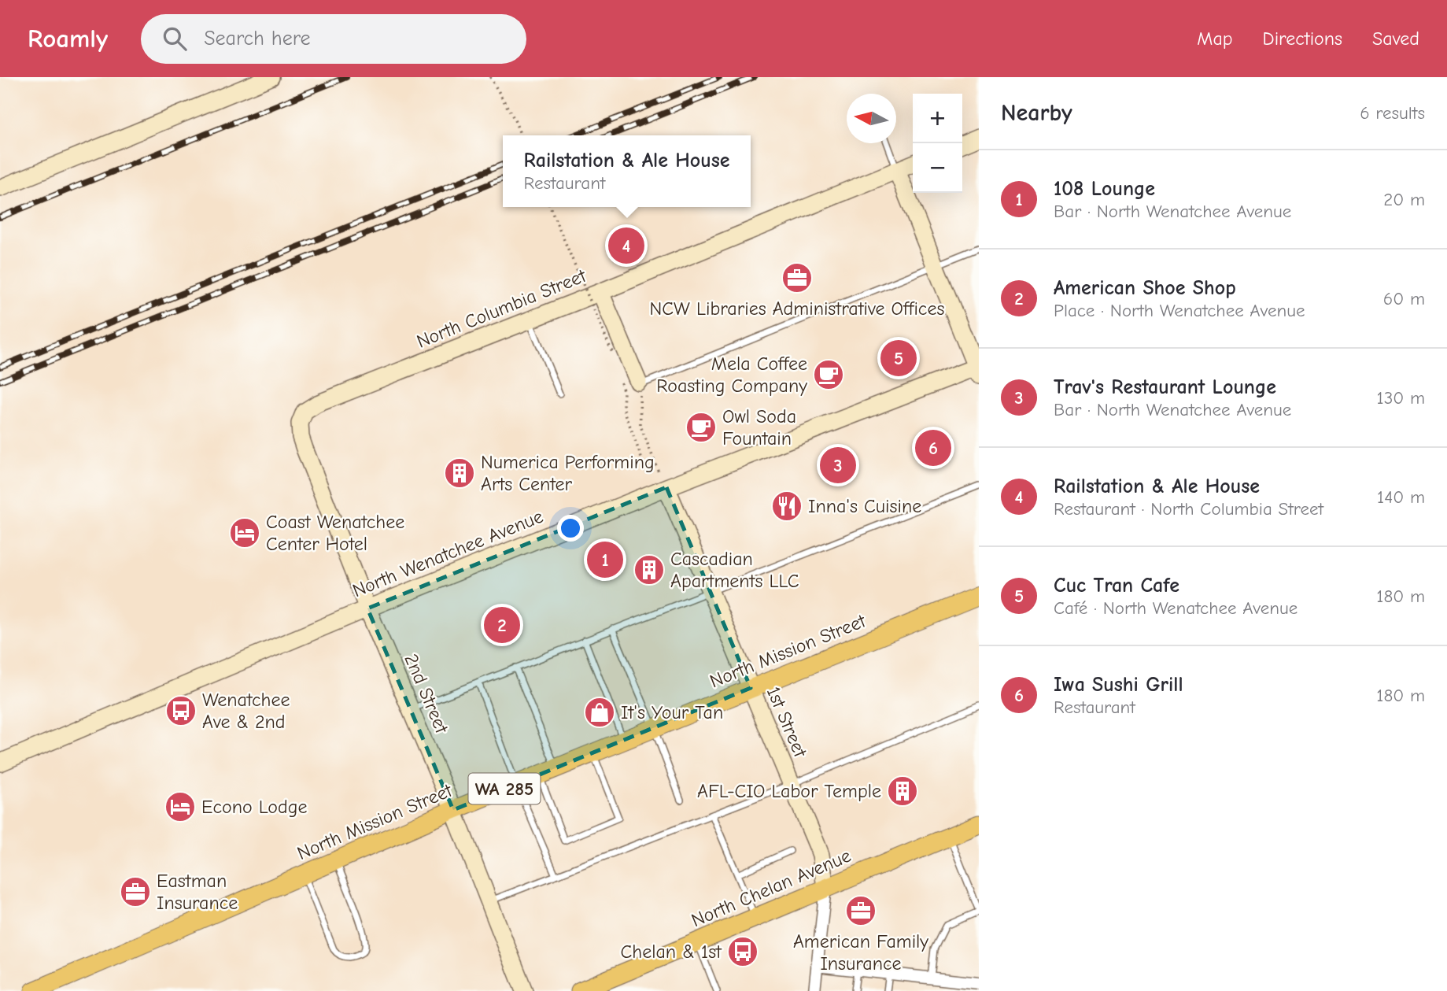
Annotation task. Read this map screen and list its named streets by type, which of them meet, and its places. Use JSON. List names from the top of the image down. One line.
{"streets":{"main road":["North Mission Street","WA 285","North Chelan Avenue"],"street":["North Columbia Street","North Wenatchee Avenue","2nd Street","1st Street"]},"crossings":[["North Columbia Street","2nd Street"],["North Wenatchee Avenue","2nd Street"],["North Wenatchee Avenue","1st Street"],["North Mission Street","2nd Street"],["North Mission Street","1st Street"],["1st Street","North Chelan Avenue"]],"places":{"office":["NCW Libraries Administrative Offices","Eastman Insurance","American Family Insurance"],"cafe":["Mela Coffee Roasting Company","Owl Soda Fountain"],"building":["Numerica Performing Arts Center","Cascadian Apartments LLC","AFL-CIO Labor Temple"],"restaurant":["Inna's Cuisine"],"hotel":["Coast Wenatchee Center Hotel","Econo Lodge"],"bus stop":["Wenatchee Ave & 2nd","Chelan & 1st"],"shop":["It's Your Tan"]},"north":"left","page":{"header":"Roamly","search":"Search here","nav":["Map","Directions","Saved"],"heading":["Nearby","6 results"],"map_buttons":["+","−"],"popup":["Railstation & Ale House","Restaurant"],"list":[{"mark":"1","name":"108 Lounge","note":"Bar · North Wenatchee Avenue","value":"20 m"},{"mark":"2","name":"American Shoe Shop","note":"Place · North Wenatchee Avenue","value":"60 m"},{"mark":"3","name":"Trav's Restaurant Lounge","note":"Bar · North Wenatchee Avenue","value":"130 m"},{"mark":"4","name":"Railstation & Ale House","note":"Restaurant · North Columbia Street","value":"140 m"},{"mark":"5","name":"Cuc Tran Cafe","note":"Café · North Wenatchee Avenue","value":"180 m"},{"mark":"6","name":"Iwa Sushi Grill","note":"Restaurant","value":"180 m"}],"pins":["4","5","6","3","1","2"]}}
